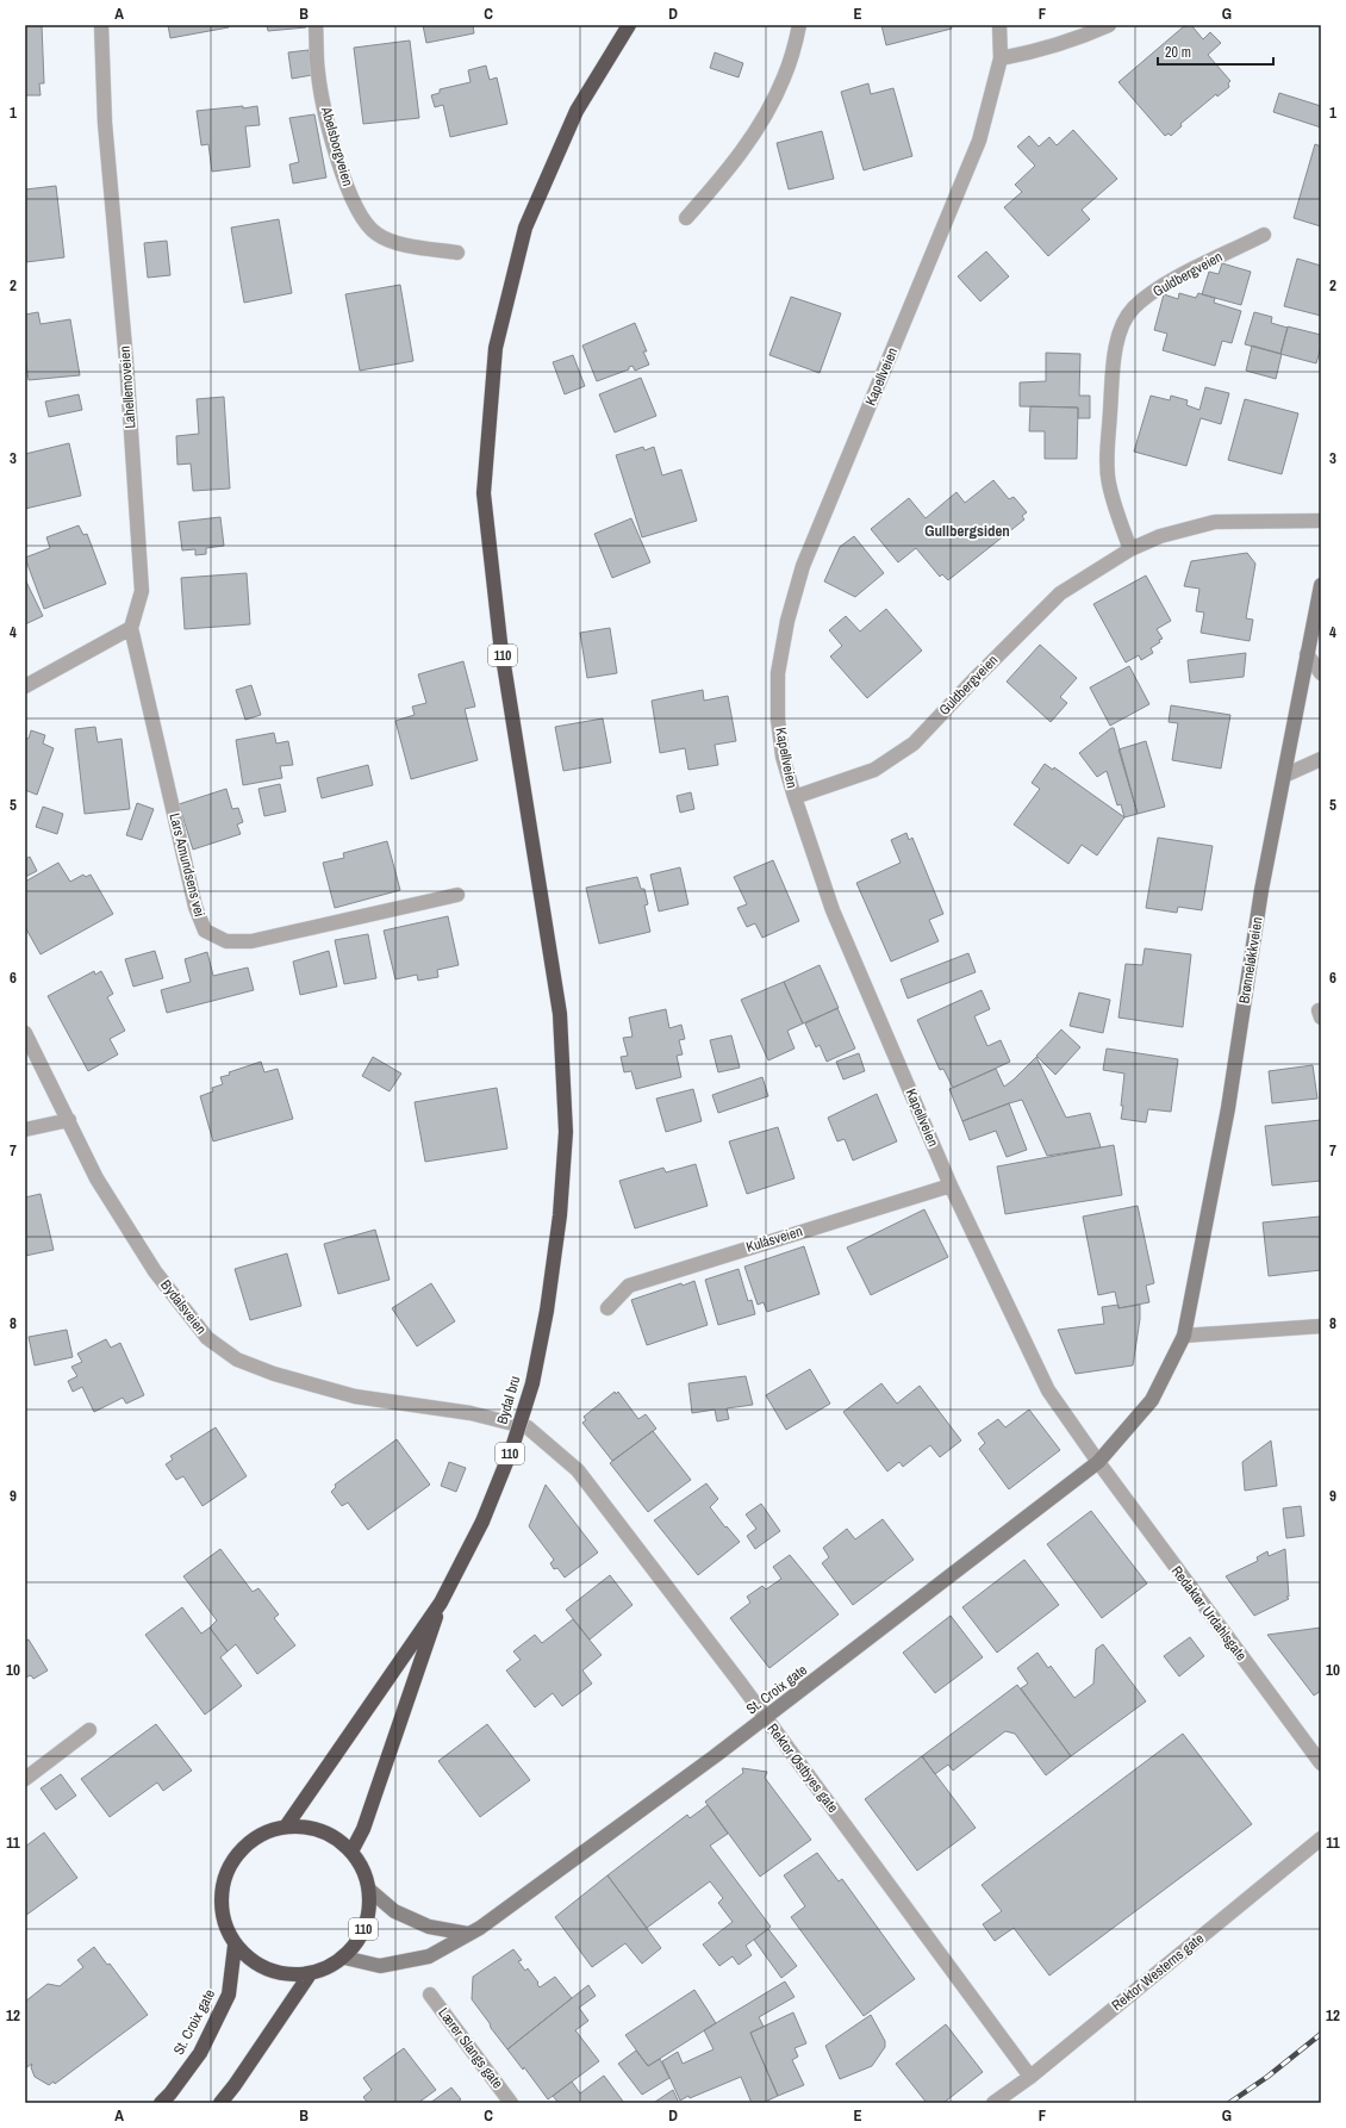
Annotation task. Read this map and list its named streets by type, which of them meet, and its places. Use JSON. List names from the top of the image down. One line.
{"streets":{"highway":["110","Bydal bru","St. Croix gate"],"street":["Abelsborgveien","Guldbergveien","Kapellveien","Lahellemoveien","Lars Amundsens vei","Brønneløkkveien","Kulåsveien","Bydalsveien","Redaktør Urdahlsgate","Rektor Østbyes gate","Rektor Westerns gate","Lærer Slangs gate"]},"crossings":[["Guldbergveien","Kapellveien"],["Kapellveien","Brønneløkkveien"],["Kapellveien","Kulåsveien"],["Kapellveien","Redaktør Urdahlsgate"],["Kapellveien","St. Croix gate"],["Lahellemoveien","Lars Amundsens vei"],["110","Bydal bru"],["110","St. Croix gate"],["Brønneløkkveien","Redaktør Urdahlsgate"],["Brønneløkkveien","St. Croix gate"],["Bydalsveien","Rektor Østbyes gate"],["Redaktør Urdahlsgate","St. Croix gate"],["St. Croix gate","Rektor Østbyes gate"],["Rektor Østbyes gate","Rektor Westerns gate"]],"districts":["Gullbergsiden"],"scale_bar":"20 m","grid":{"columns":["A","B","C","D","E","F","G"],"rows":["1","2","3","4","5","6","7","8","9","10","11","12"]}}
